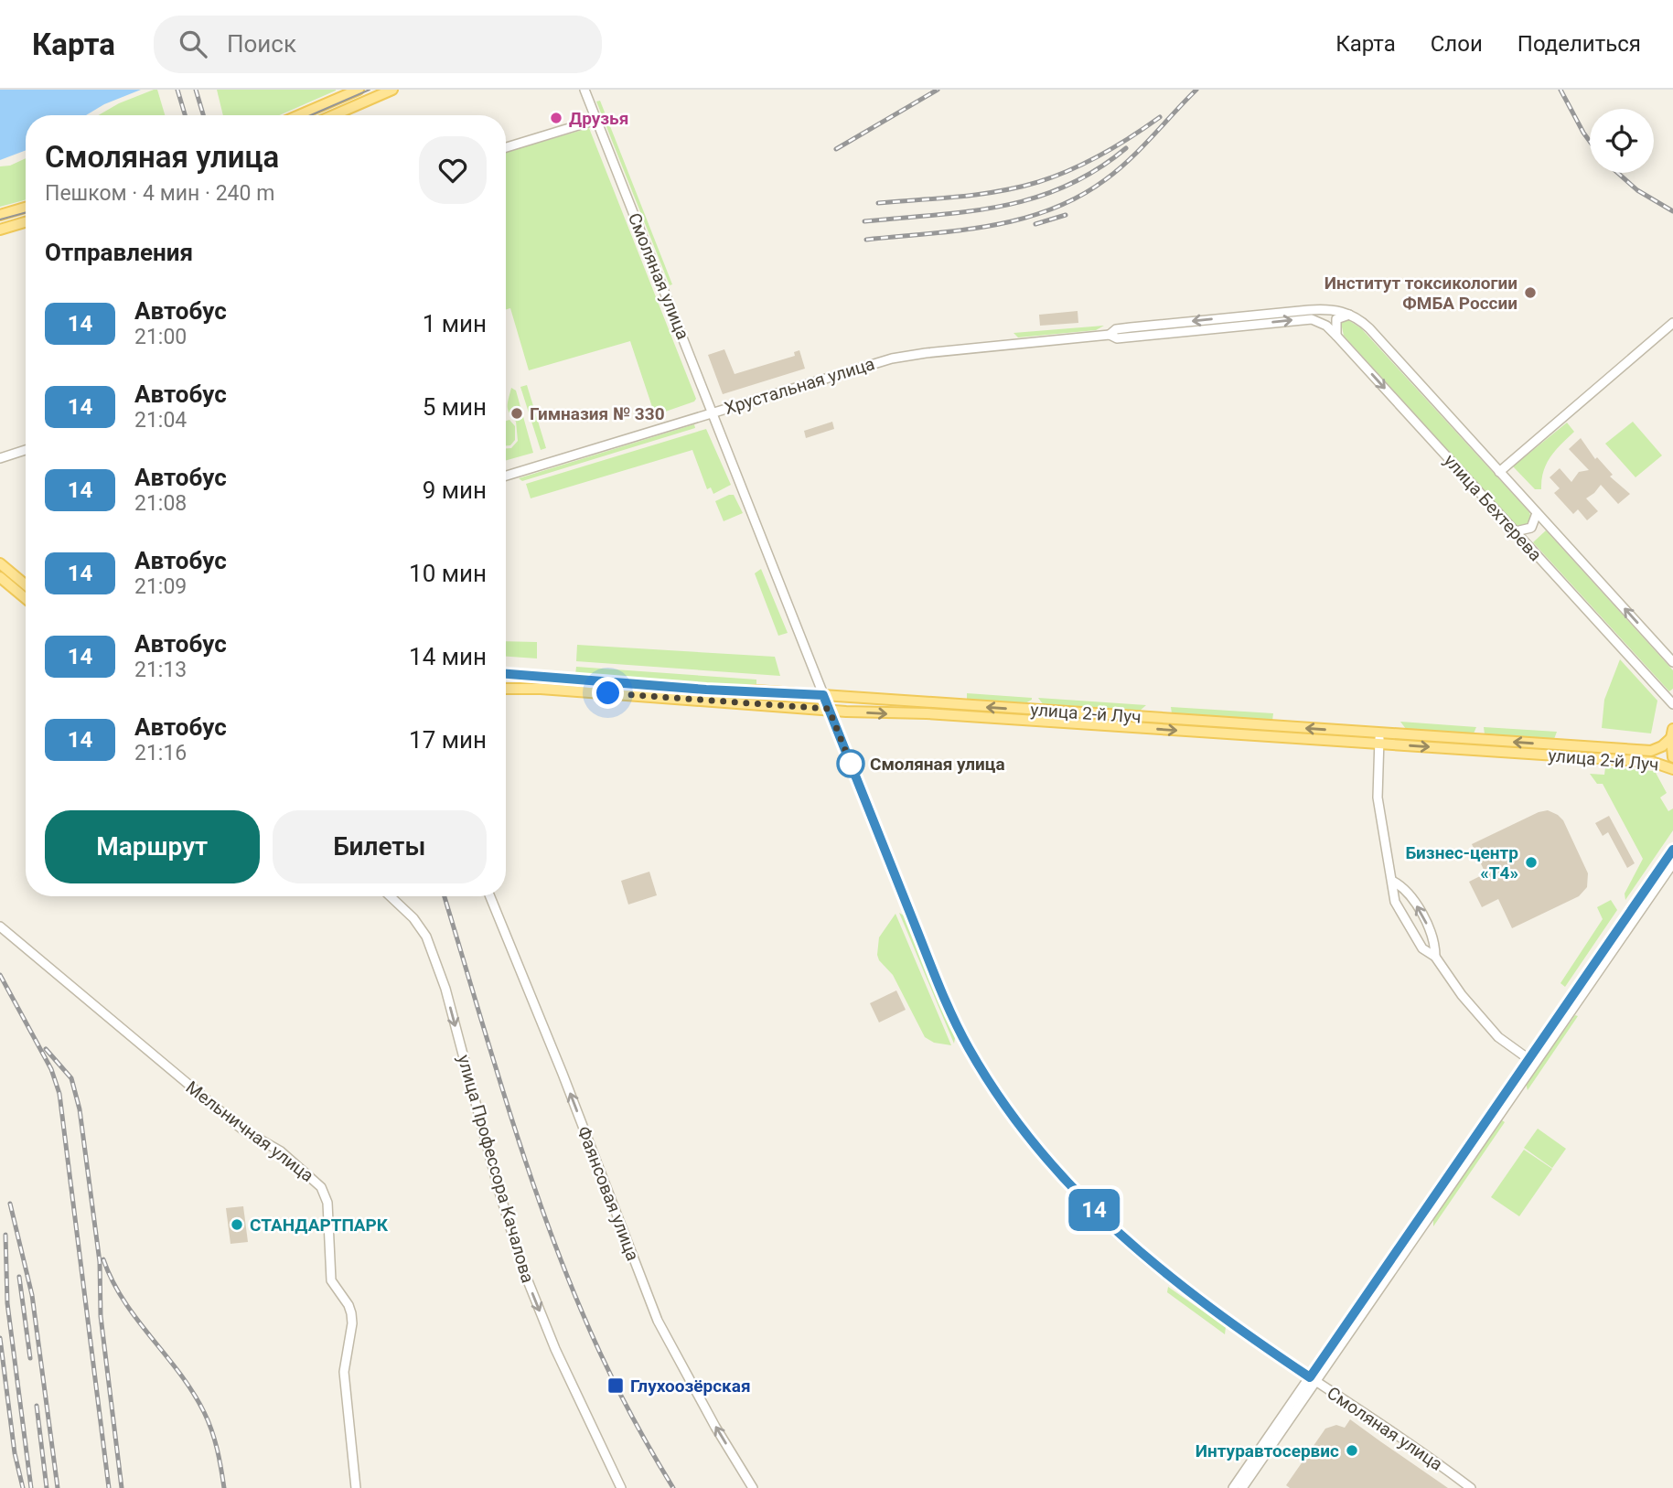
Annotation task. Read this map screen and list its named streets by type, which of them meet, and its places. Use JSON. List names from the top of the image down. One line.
{"streets":{"main road":["улица 2-й Луч"],"street":["Смоляная улица","Хрустальная улица","улица Бехтерева","Мельничная улица","улица Профессора Качалова","Фаянсовая улица"]},"crossings":[["Смоляная улица","Хрустальная улица"],["Смоляная улица","улица 2-й Луч"],["Хрустальная улица","улица Бехтерева"]],"one_way":["улица Профессора Качалова","Фаянсовая улица"],"places":{"other":["Друзья","Институт токсикологии ФМБА России","Гимназия № 330","Смоляная улица","Бизнес-центр «Т4»","СТАНДАРТПАРК","Интуравтосервис"],"transit":["Глухоозёрская"]},"lines":["bus line 14"],"page":{"header":"Карта","search":"Поиск","nav":["Карта","Слои","Поделиться"],"on_map":"14","heading":[["Смоляная улица","Пешком · 4 мин · 240 m"],"Отправления"],"list":[{"mark":"14","name":"Автобус","note":"21:00","value":"1 мин"},{"mark":"14","name":"Автобус","note":"21:04","value":"5 мин"},{"mark":"14","name":"Автобус","note":"21:08","value":"9 мин"},{"mark":"14","name":"Автобус","note":"21:09","value":"10 мин"},{"mark":"14","name":"Автобус","note":"21:13","value":"14 мин"},{"mark":"14","name":"Автобус","note":"21:16","value":"17 мин"}],"buttons":["Маршрут","Билеты"]}}
